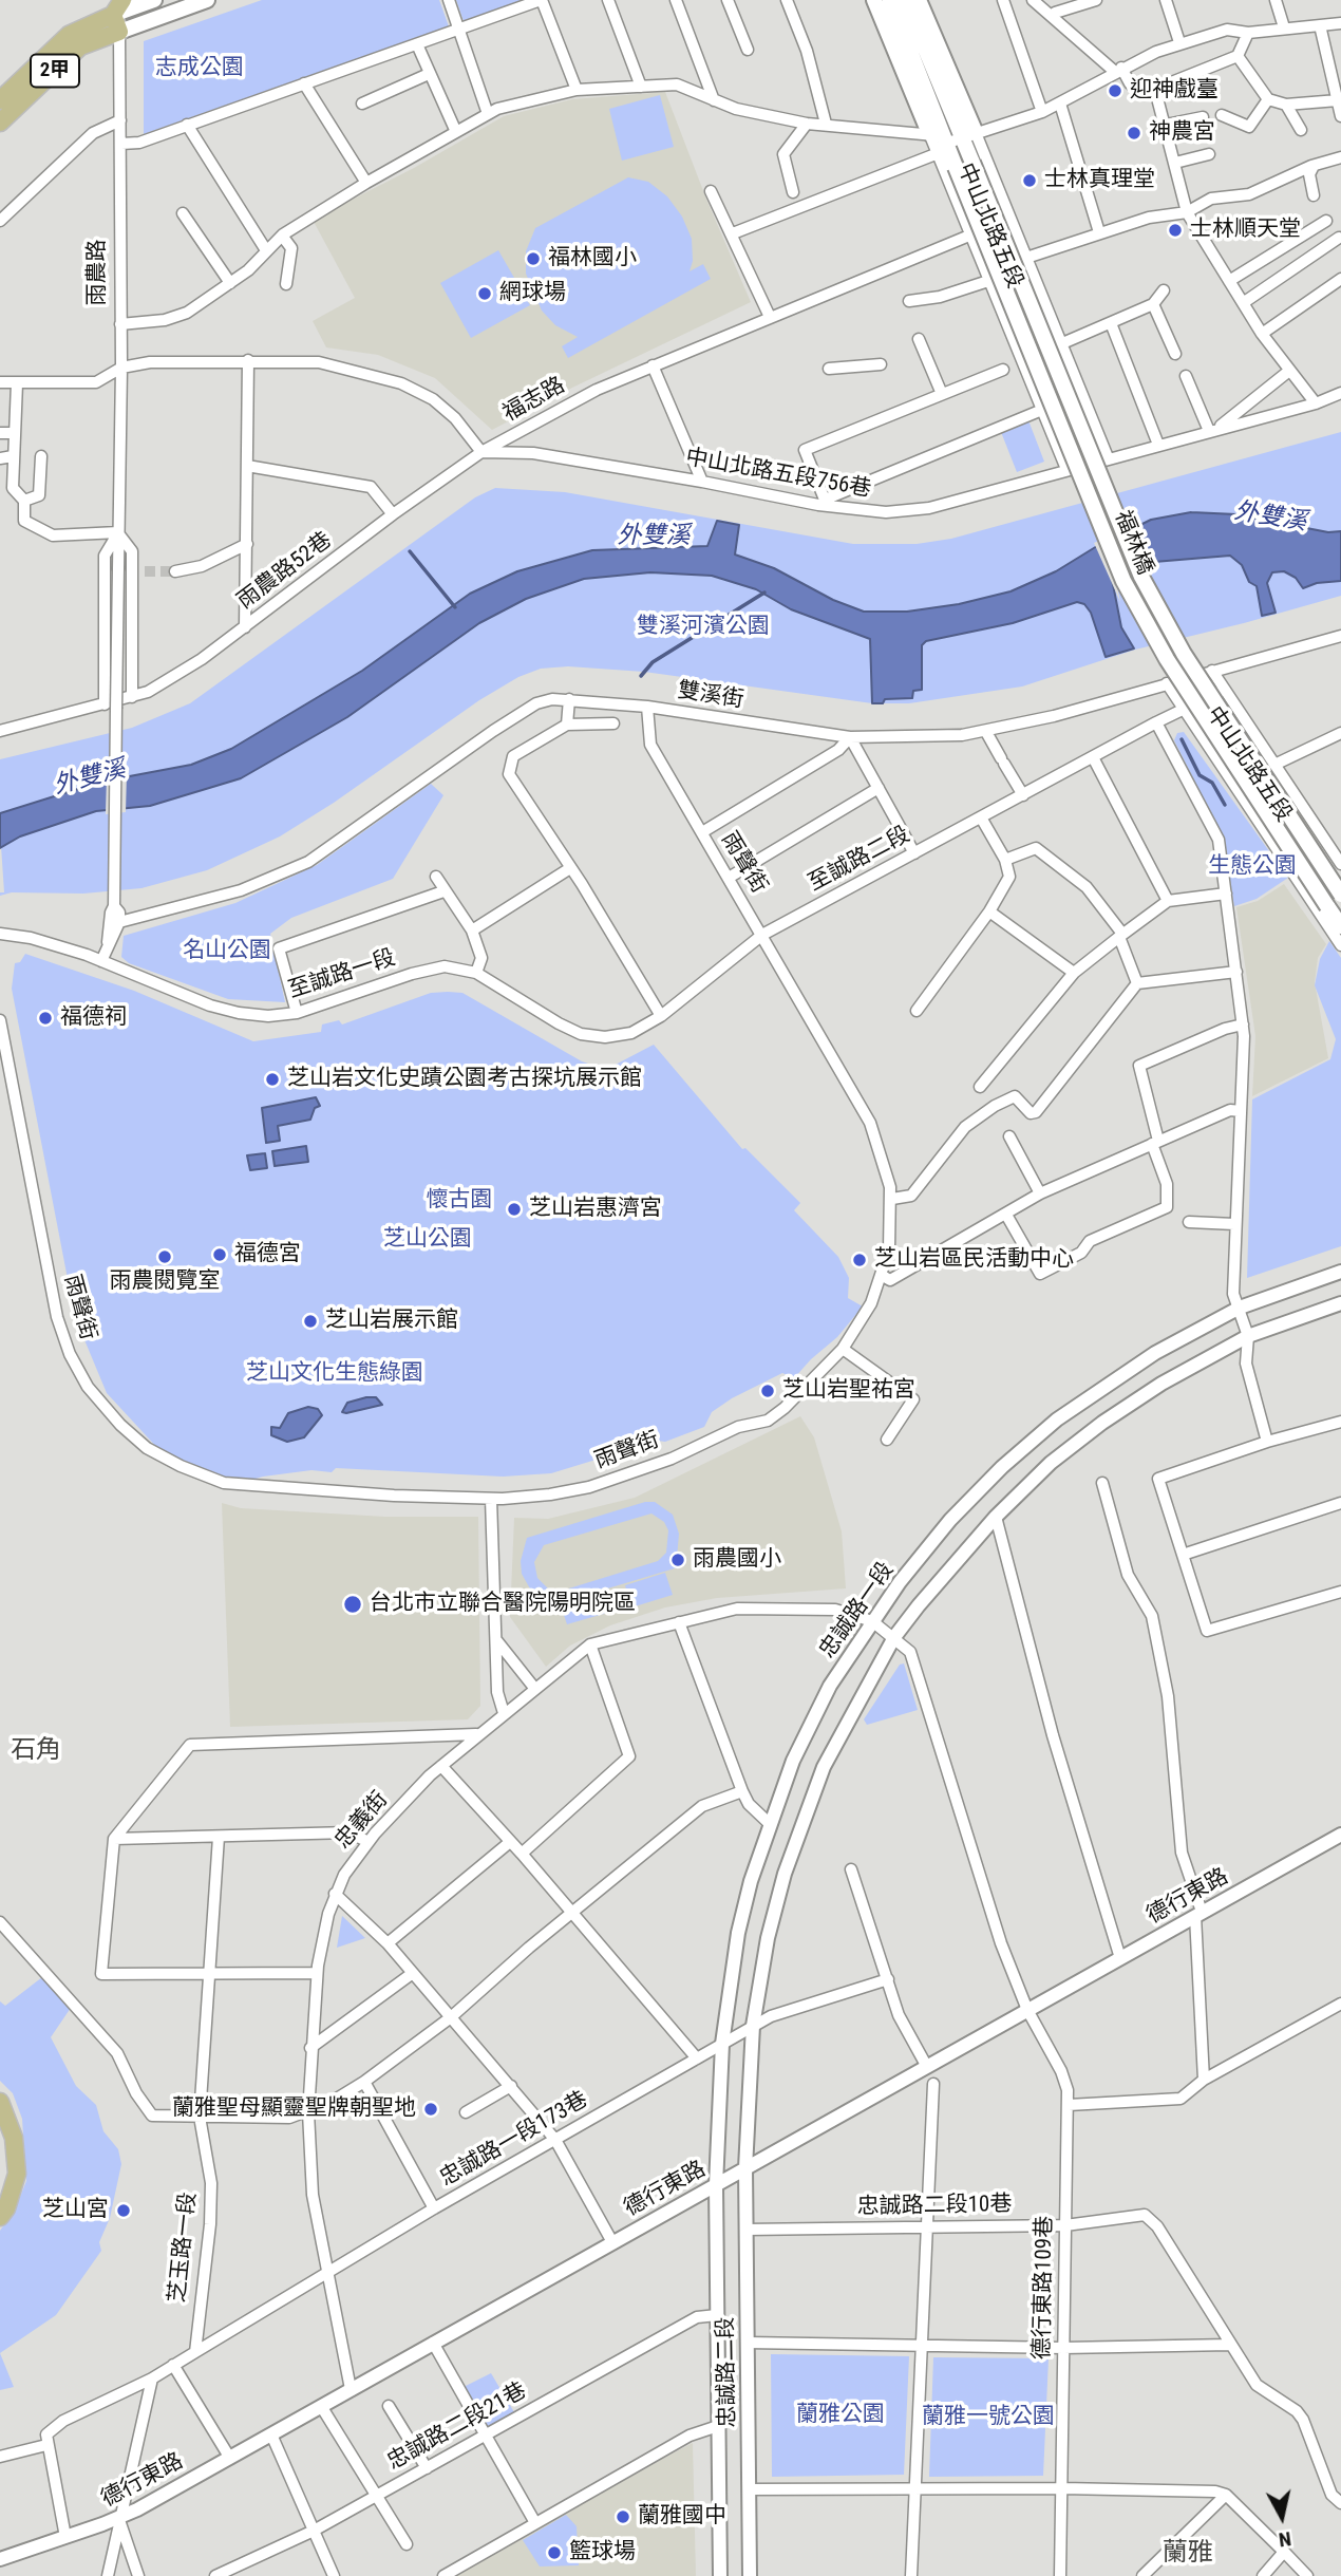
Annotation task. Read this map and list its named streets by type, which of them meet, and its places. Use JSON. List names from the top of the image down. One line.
{"streets":{"main road":["2甲","中山北路五段","雨農路","福林橋"],"street":["福志路","中山北路五段756巷","雨農路52巷","雙溪街","至誠路二段","雨聲街","至誠路一段","忠誠路一段","忠義街","德行東路","忠誠路一段173巷","忠誠路二段10巷","芝玉路一段","德行東路109巷","忠誠路二段","忠誠路二段21巷"]},"crossings":[["2甲","雨農路"],["中山北路五段","福志路"],["中山北路五段","中山北路五段756巷"],["中山北路五段","福林橋"],["中山北路五段","雙溪街"],["中山北路五段","至誠路二段"],["雨農路","雨農路52巷"],["福志路","中山北路五段756巷"],["福志路","雨農路52巷"],["中山北路五段756巷","雨農路52巷"],["雙溪街","雨聲街"],["至誠路二段","雨聲街"],["至誠路二段","至誠路一段"],["忠誠路一段","忠義街"],["忠誠路一段","德行東路"],["忠誠路一段","忠誠路一段173巷"],["忠誠路一段","德行東路109巷"],["忠誠路一段","忠誠路二段"],["忠義街","德行東路"],["忠義街","忠誠路一段173巷"],["忠義街","德行東路109巷"],["德行東路","德行東路109巷"],["德行東路","忠誠路二段"],["忠誠路一段173巷","芝玉路一段"],["忠誠路二段10巷","德行東路109巷"],["忠誠路二段10巷","忠誠路二段"],["忠誠路二段","忠誠路二段21巷"]],"districts":["石角","蘭雅"],"water":["外雙溪"],"parks":["志成公園","雙溪河濱公園","生態公園","名山公園","懷古園","芝山公園","芝山文化生態綠園","蘭雅公園","蘭雅一號公園"],"places":["迎神戲臺","神農宮","士林真理堂","士林順天堂","福林國小","網球場","福德祠","芝山岩文化史蹟公園考古探坑展示館","芝山岩惠濟宮","福德宮","雨農閱覽室","芝山岩區民活動中心","芝山岩展示館","芝山岩聖祐宮","雨農國小","台北市立聯合醫院陽明院區","蘭雅聖母顯靈聖牌朝聖地","芝山宮","蘭雅國中","籃球場"],"north":"bottom"}
